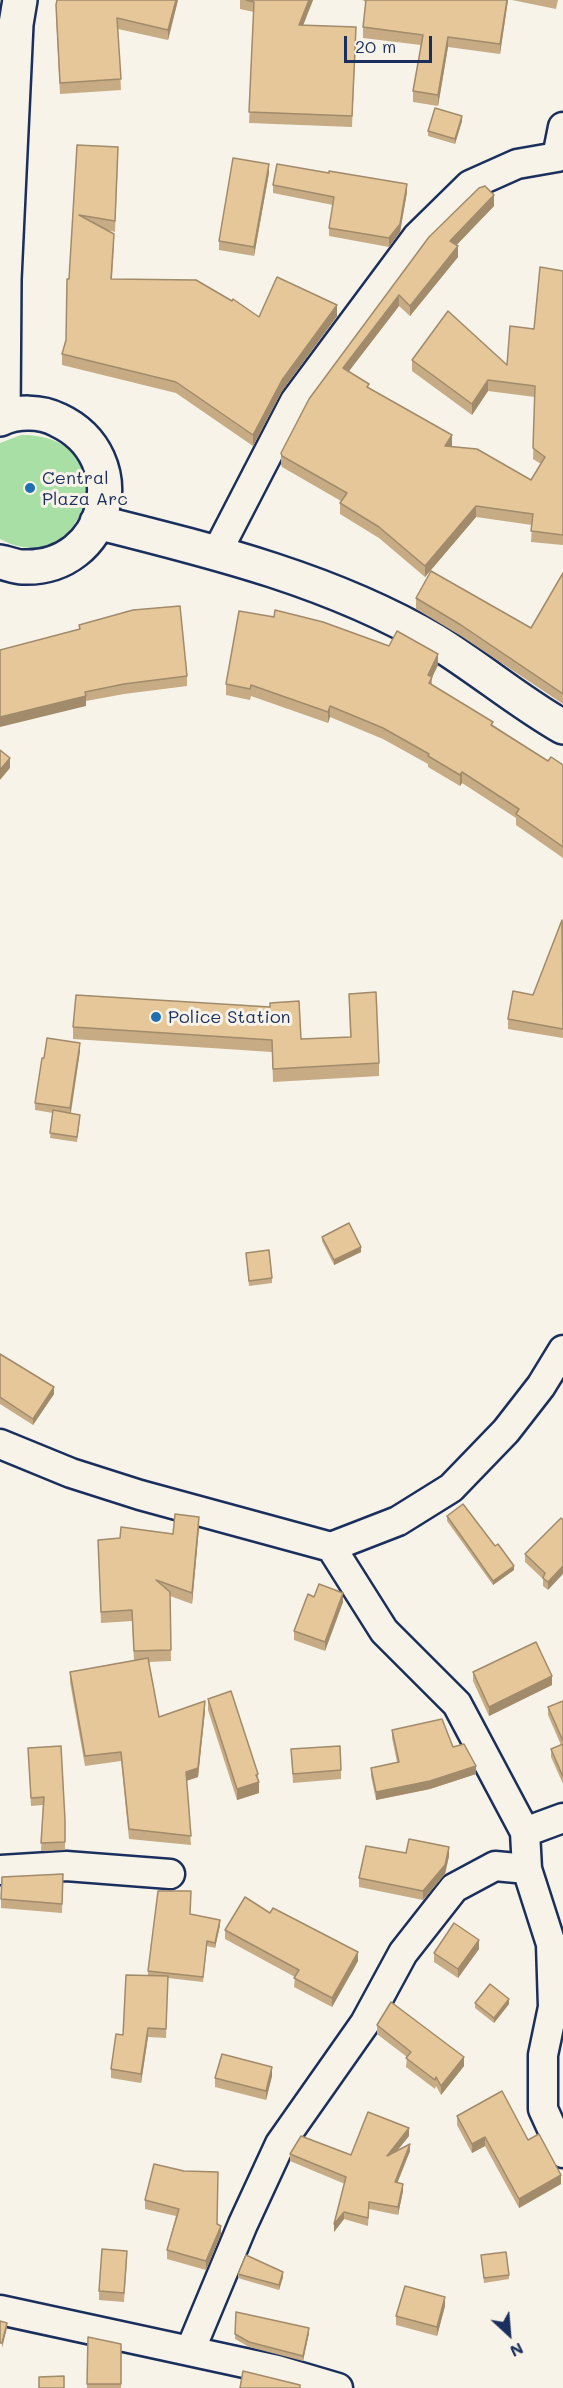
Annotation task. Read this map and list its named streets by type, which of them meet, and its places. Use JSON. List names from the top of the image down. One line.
{"places":["Central Plaza Arc","Police Station"],"scale_bar":"20 m","north":"bottom right"}
